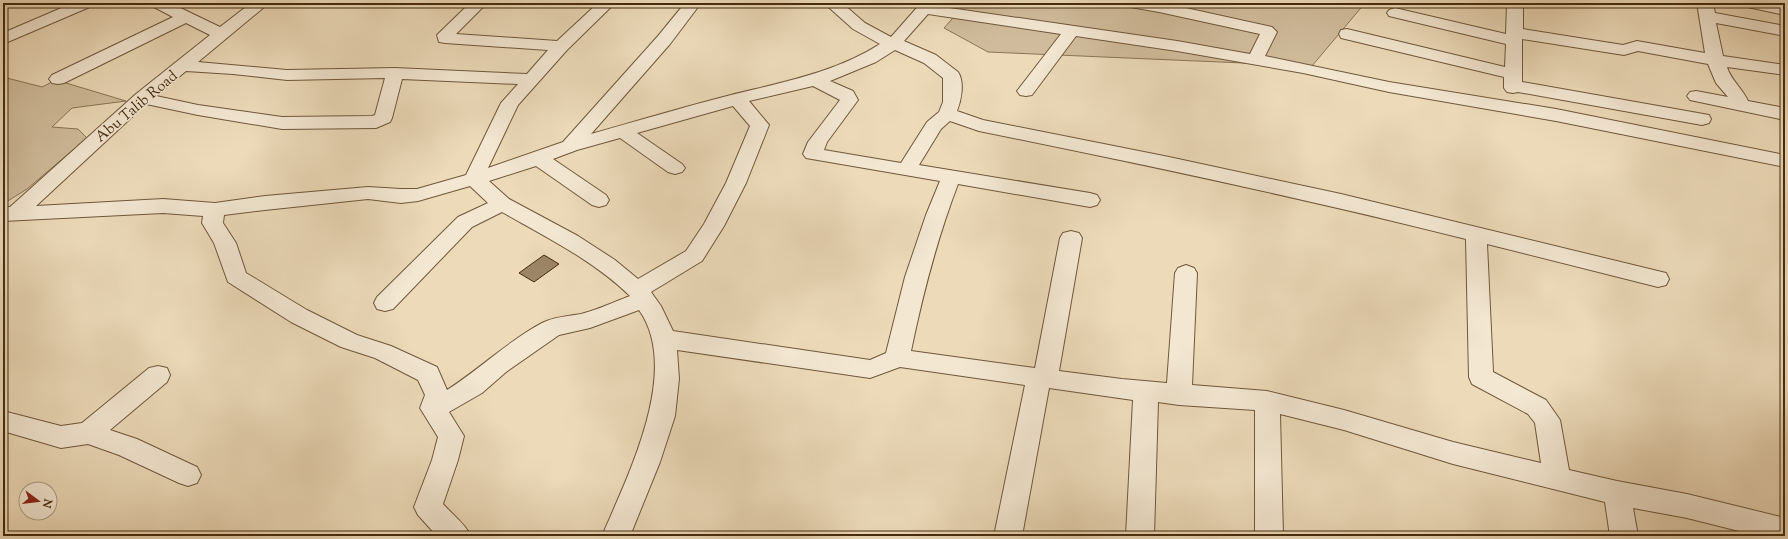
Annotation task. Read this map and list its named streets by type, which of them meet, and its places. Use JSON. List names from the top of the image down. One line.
{"streets":{"street":["Abu Talib Road"]},"north":"right"}
